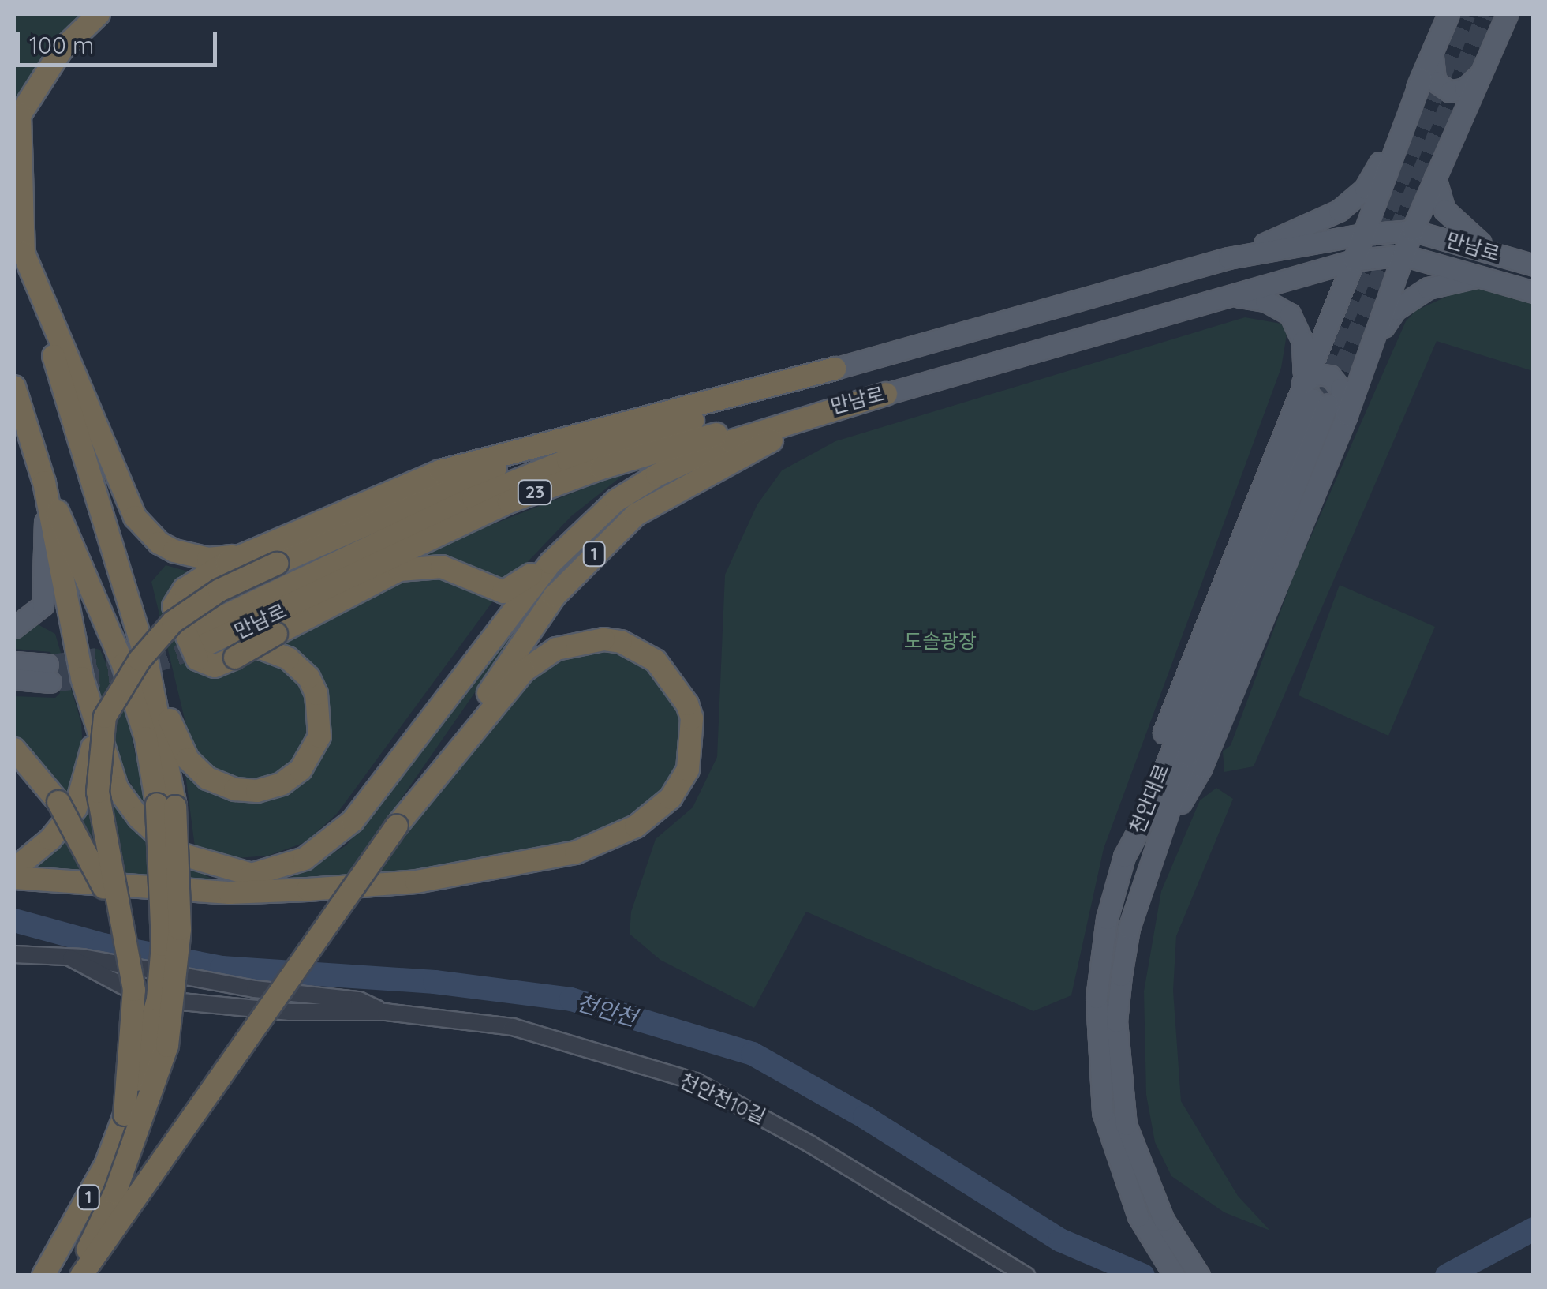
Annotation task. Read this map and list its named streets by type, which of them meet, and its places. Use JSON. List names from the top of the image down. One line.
{"streets":{"highway":["만남로","23","1"],"main road":["천안대로"],"street":["천안천10길"]},"crossings":[["만남로","1"]],"water":["천안천"],"parks":["도솔광장"],"scale_bar":"100 m"}
